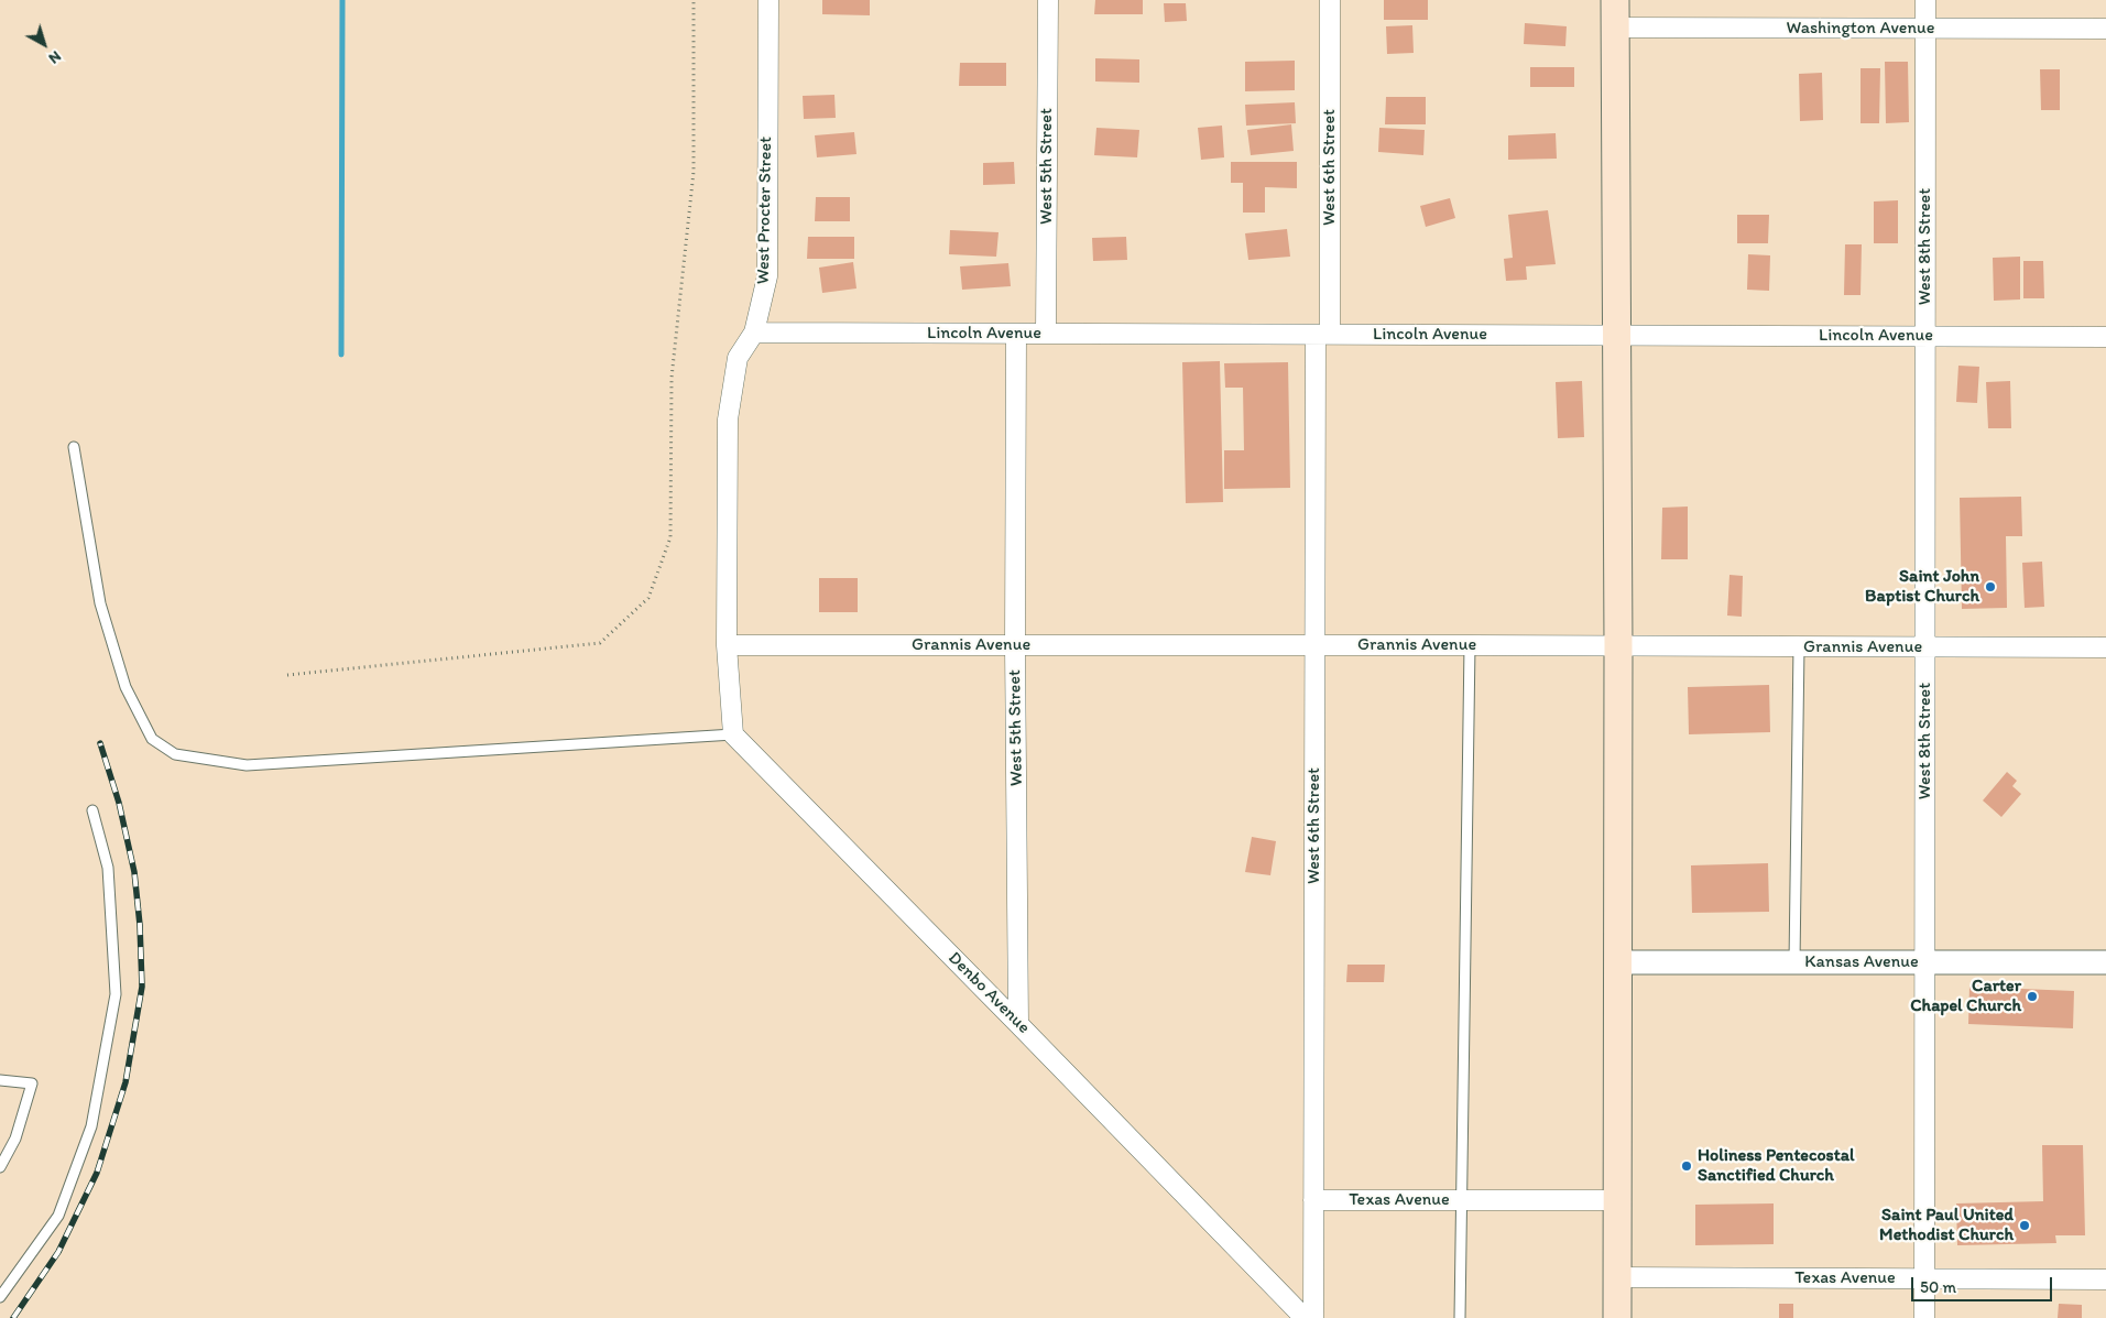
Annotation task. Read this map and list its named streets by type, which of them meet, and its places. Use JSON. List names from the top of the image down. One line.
{"streets":{"street":["Washington Avenue","West 5th Street","West 6th Street","West Procter Street","West 8th Street","Lincoln Avenue","Grannis Avenue","Kansas Avenue","Denbo Avenue","Texas Avenue"]},"crossings":[["Washington Avenue","West 8th Street"],["West 5th Street","Lincoln Avenue"],["West 5th Street","Grannis Avenue"],["West 5th Street","Denbo Avenue"],["West 6th Street","Lincoln Avenue"],["West 6th Street","Grannis Avenue"],["West 6th Street","Texas Avenue"],["West Procter Street","Lincoln Avenue"],["West Procter Street","Grannis Avenue"],["West 8th Street","Lincoln Avenue"],["West 8th Street","Grannis Avenue"],["West 8th Street","Kansas Avenue"],["West 8th Street","Texas Avenue"]],"places":["Saint John Baptist Church","Carter Chapel Church","Holiness Pentecostal Sanctified Church","Saint Paul United Methodist Church"],"scale_bar":"50 m","north":"bottom right"}
